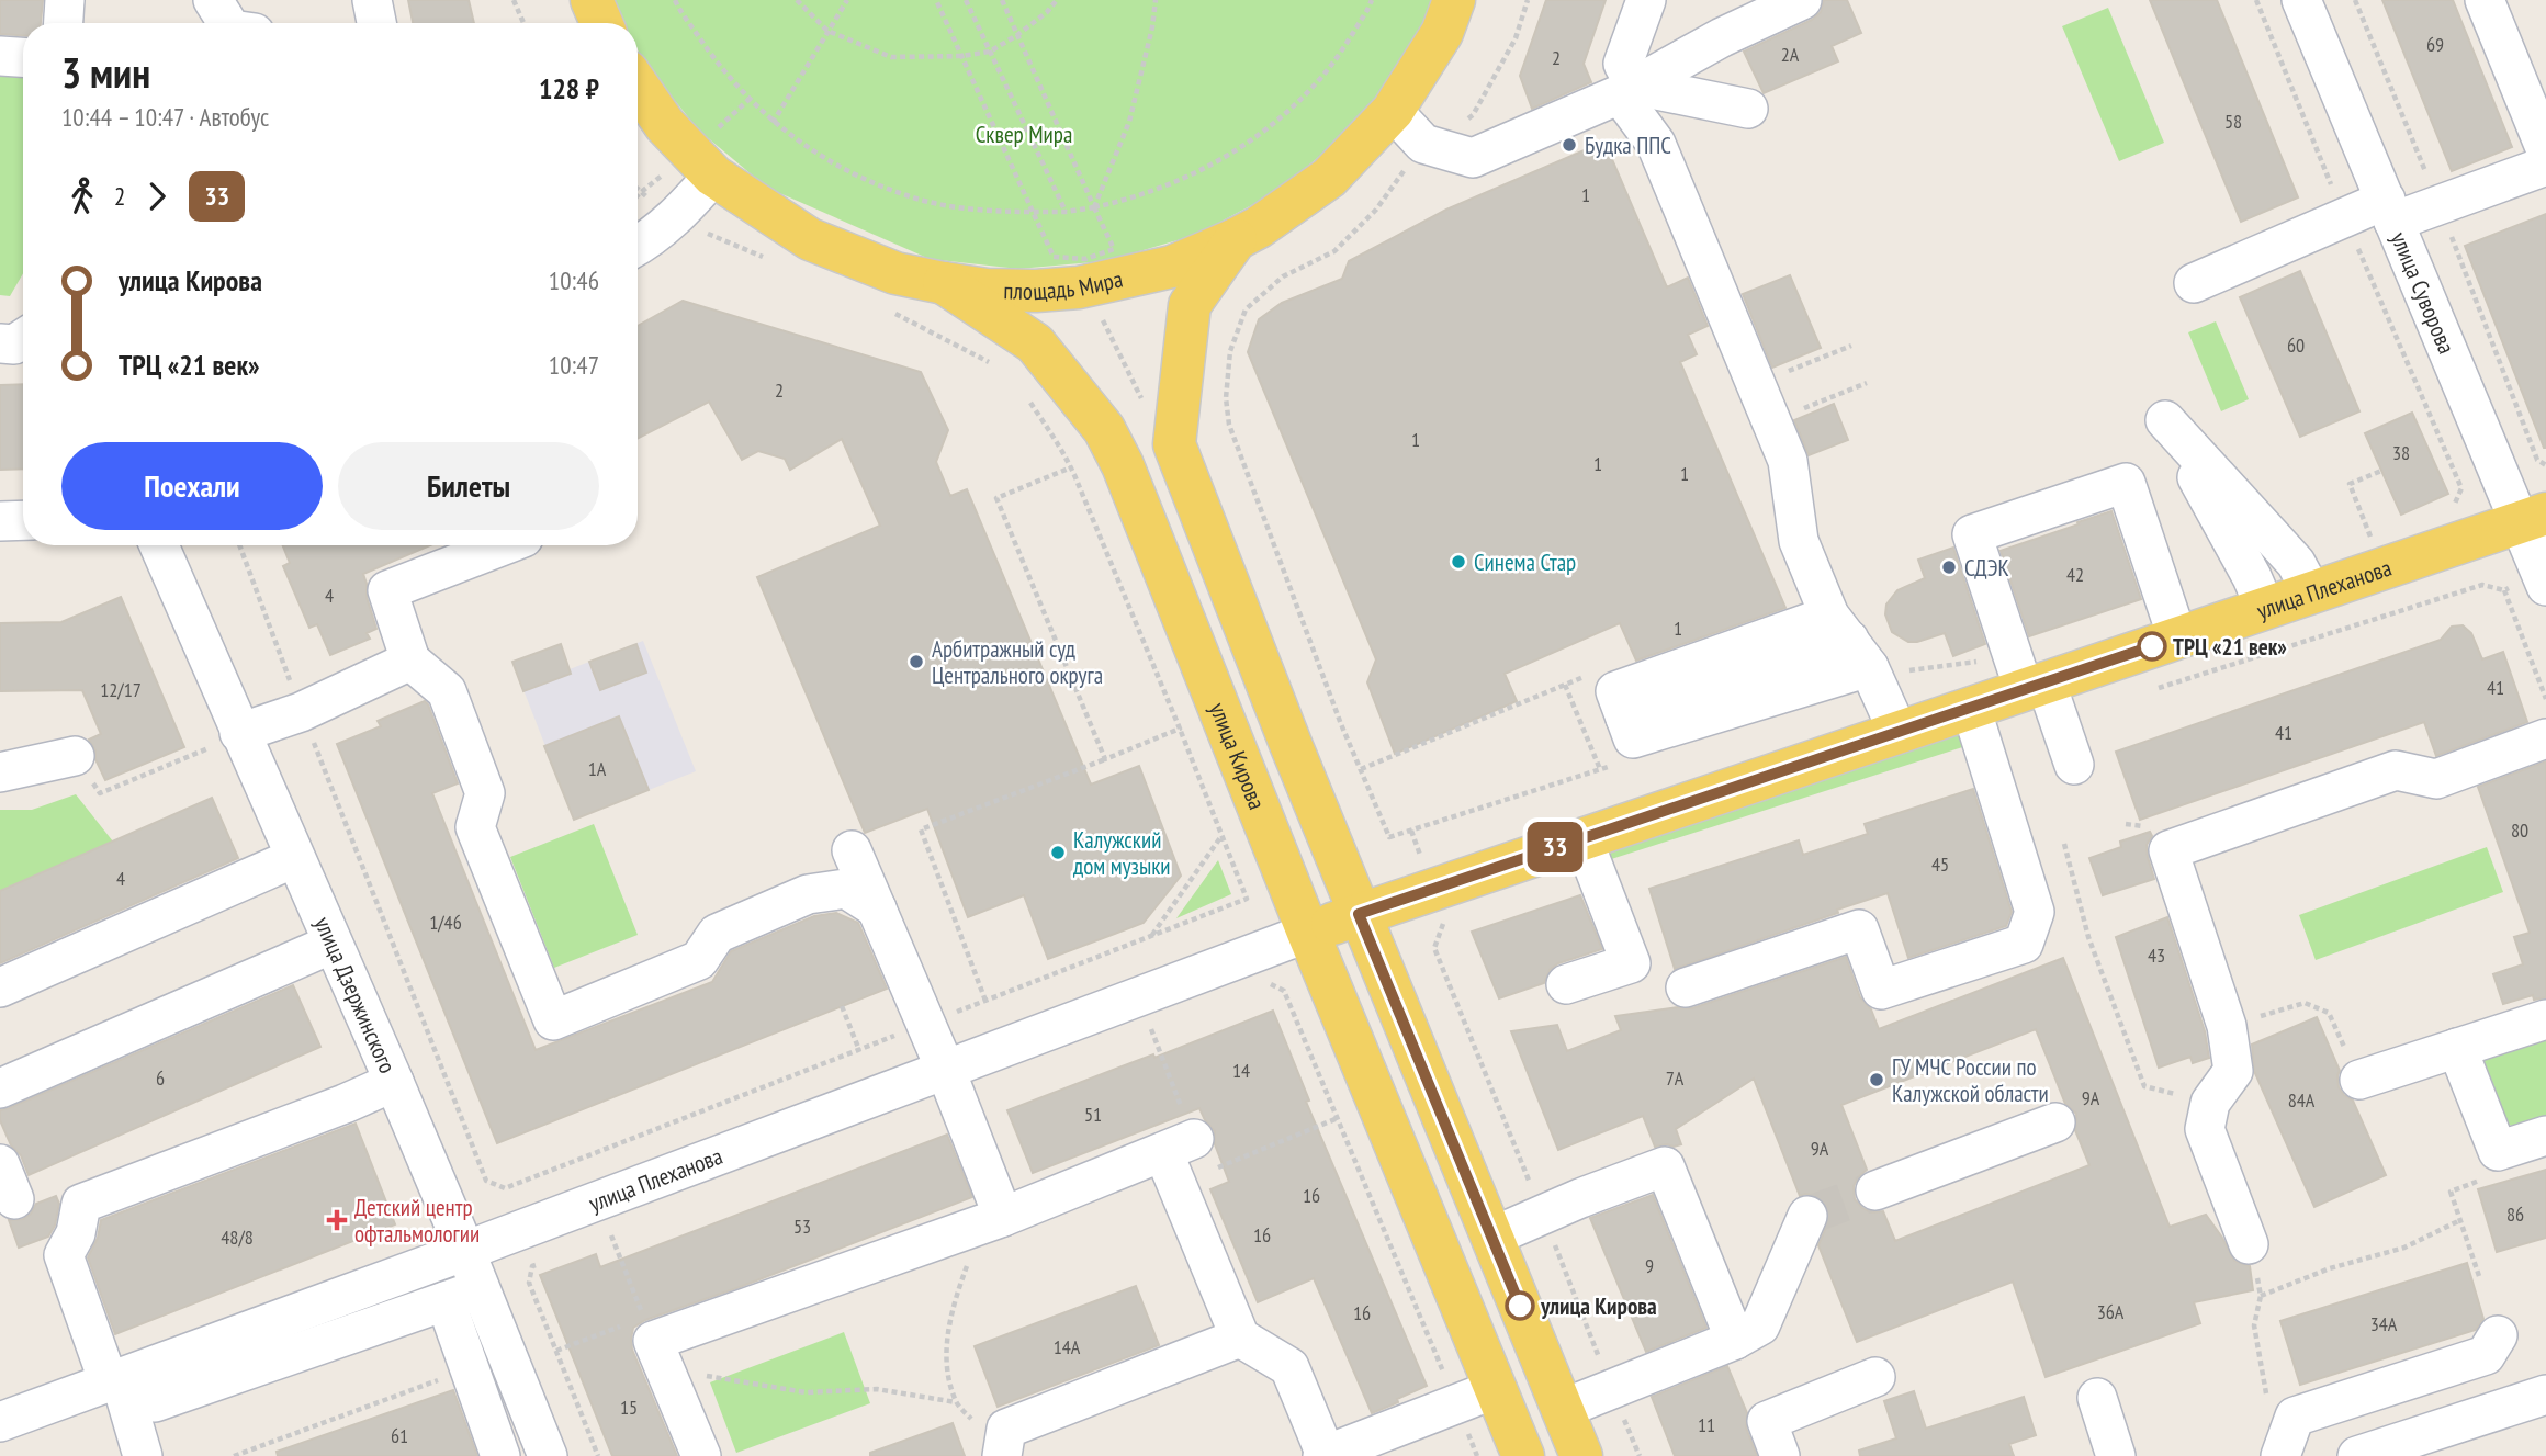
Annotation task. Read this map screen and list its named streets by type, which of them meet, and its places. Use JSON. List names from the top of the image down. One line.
{"streets":{"main road":["площадь Мира","улица Плеханова","улица Кирова"],"street":["улица Суворова","улица Дзержинского"]},"crossings":[["площадь Мира","улица Кирова"],["улица Суворова","улица Плеханова"],["улица Плеханова","улица Кирова"],["улица Плеханова","улица Дзержинского"]],"parks":["Сквер Мира"],"places":{"other":["Будка ППС","Синема Стар","СДЭК","ТРЦ «21 век»","Арбитражный суд Центрального округа","Калужский дом музыки","ГУ МЧС России по Калужской области","улица Кирова"],"health":["Детский центр офтальмологии"]},"lines":["bus line 33"],"house_numbers":["69","2А","2","58","1","60","2","1","38","1","1","42","4","1","41","12/17","41","1А","80","45","4","1/46","43","14","6","7А","9А","84А","51","9А","16","86","53","16","48/8","9","36А","16","34А","14А","15","11","61"],"page":{"on_map":"33","heading":["3 мин","10:44 – 10:47 · Автобус","128 ₽"],"legs":["2","33"],"list":[{"name":"улица Кирова","value":"10:46"},{"name":"ТРЦ «21 век»","value":"10:47"}],"buttons":["Поехали","Билеты"]}}
